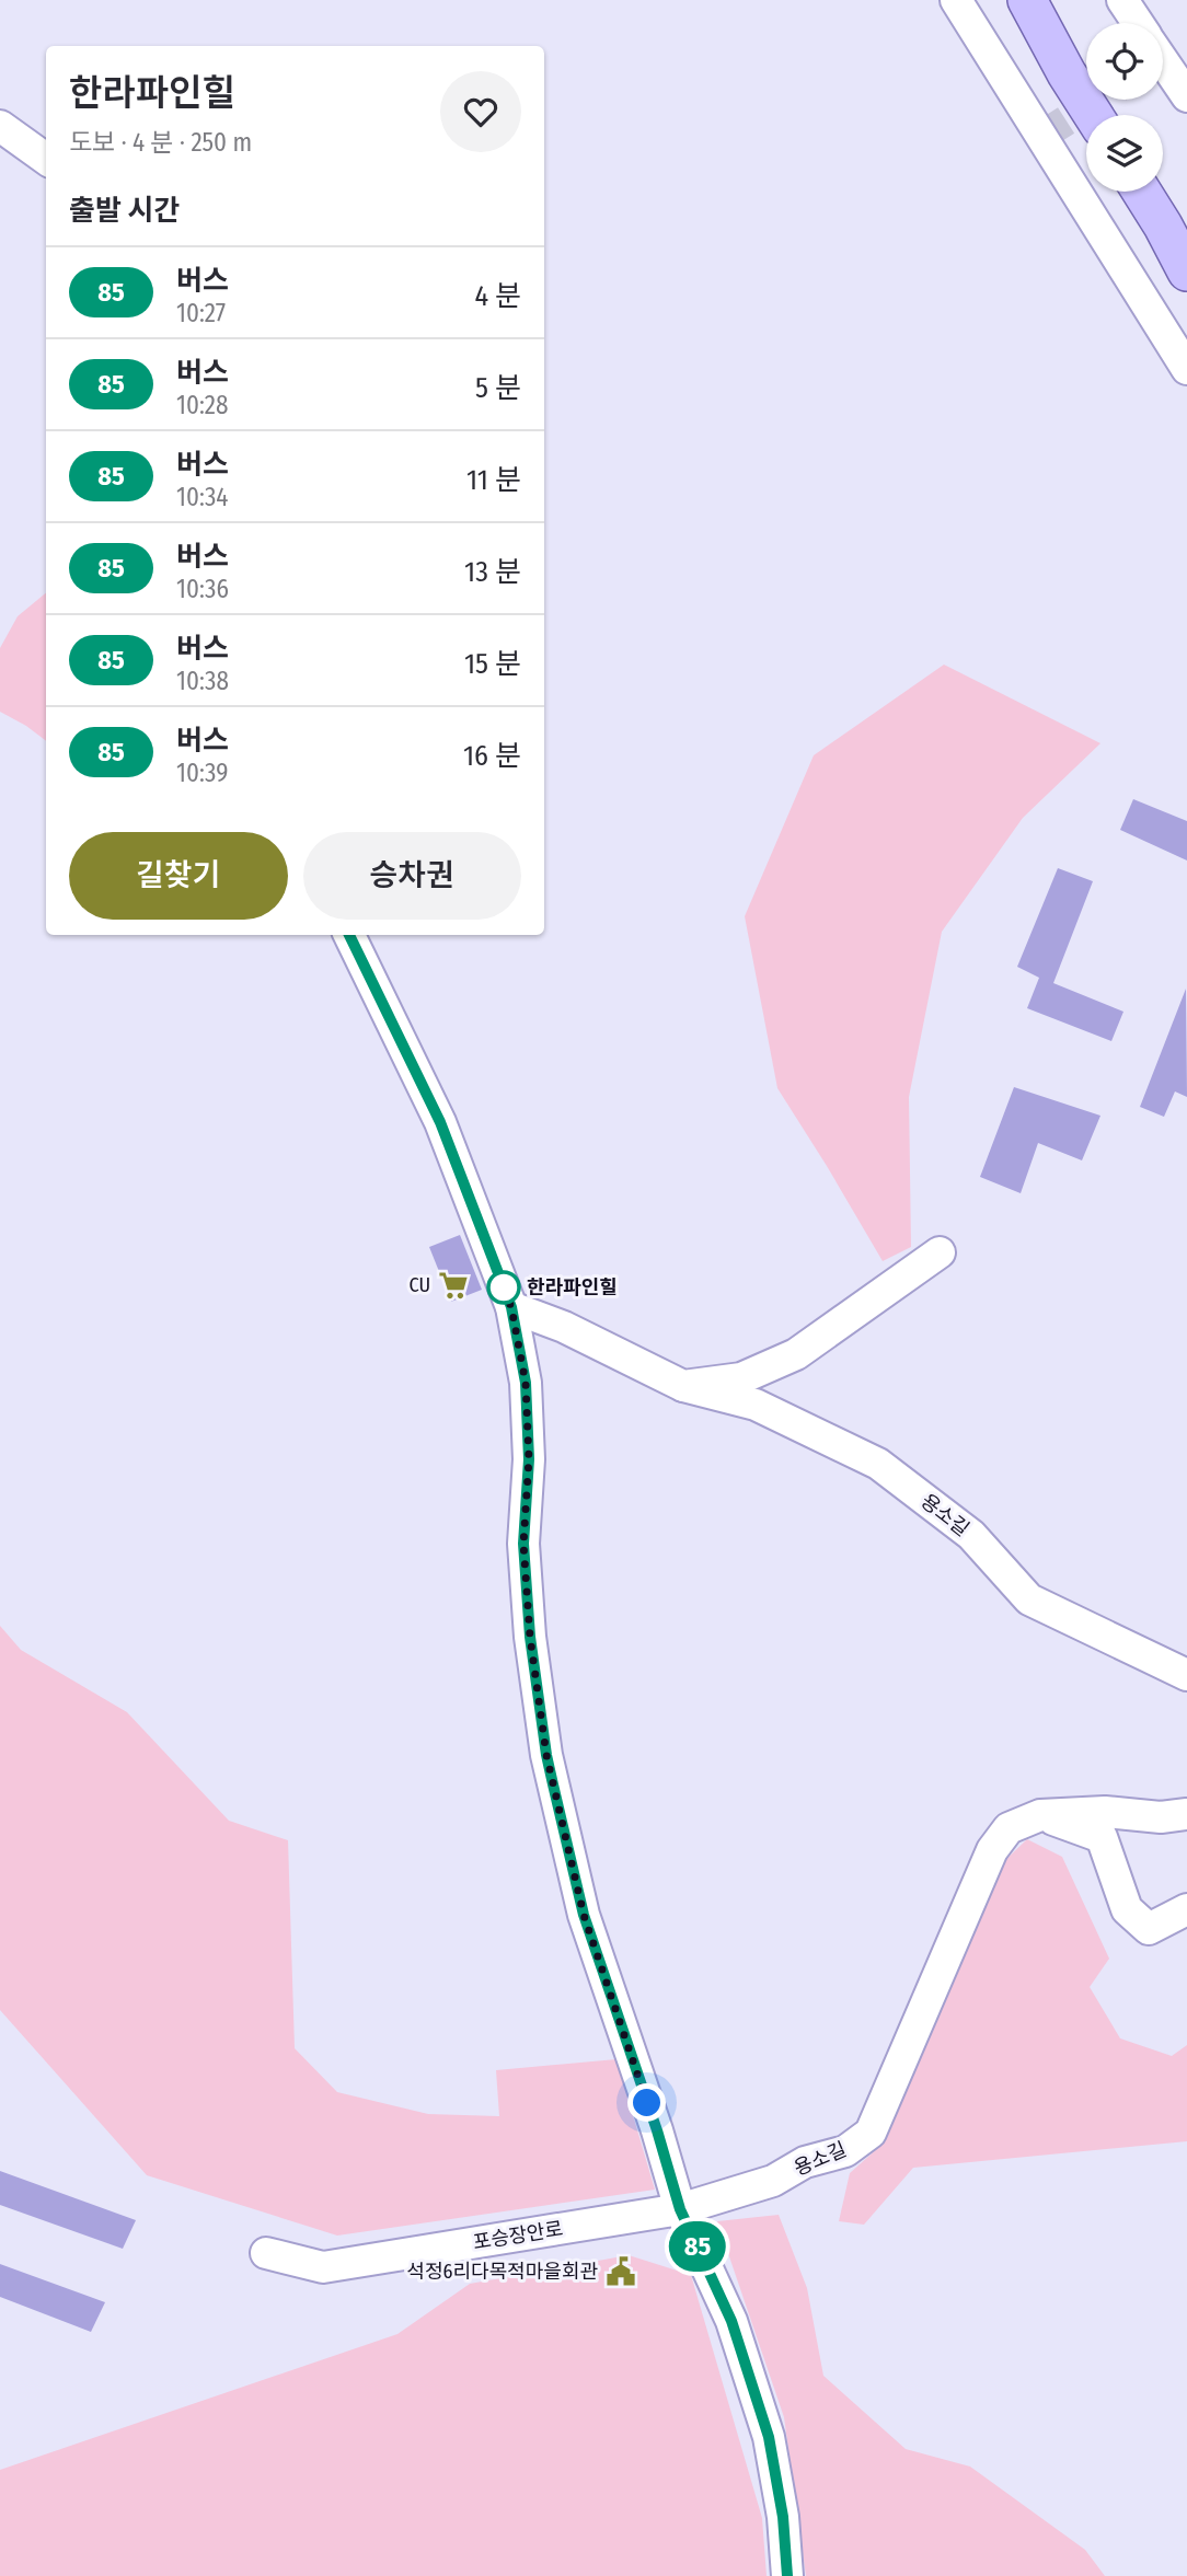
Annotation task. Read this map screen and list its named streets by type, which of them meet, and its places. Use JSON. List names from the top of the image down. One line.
{"streets":{"street":["용소길","포승장안로"]},"crossings":[["용소길","포승장안로"]],"places":{"supermarket":["CU"],"other":["한라파인힐"],"public building":["석정6리다목적마을회관"]},"lines":["bus line 85"],"page":{"on_map":"85","heading":[["한라파인힐","도보 · 4 분 · 250 m"],"출발 시간"],"list":[{"mark":"85","name":"버스","note":"10:27","value":"4 분"},{"mark":"85","name":"버스","note":"10:28","value":"5 분"},{"mark":"85","name":"버스","note":"10:34","value":"11 분"},{"mark":"85","name":"버스","note":"10:36","value":"13 분"},{"mark":"85","name":"버스","note":"10:38","value":"15 분"},{"mark":"85","name":"버스","note":"10:39","value":"16 분"}],"buttons":["길찾기","승차권"]}}
